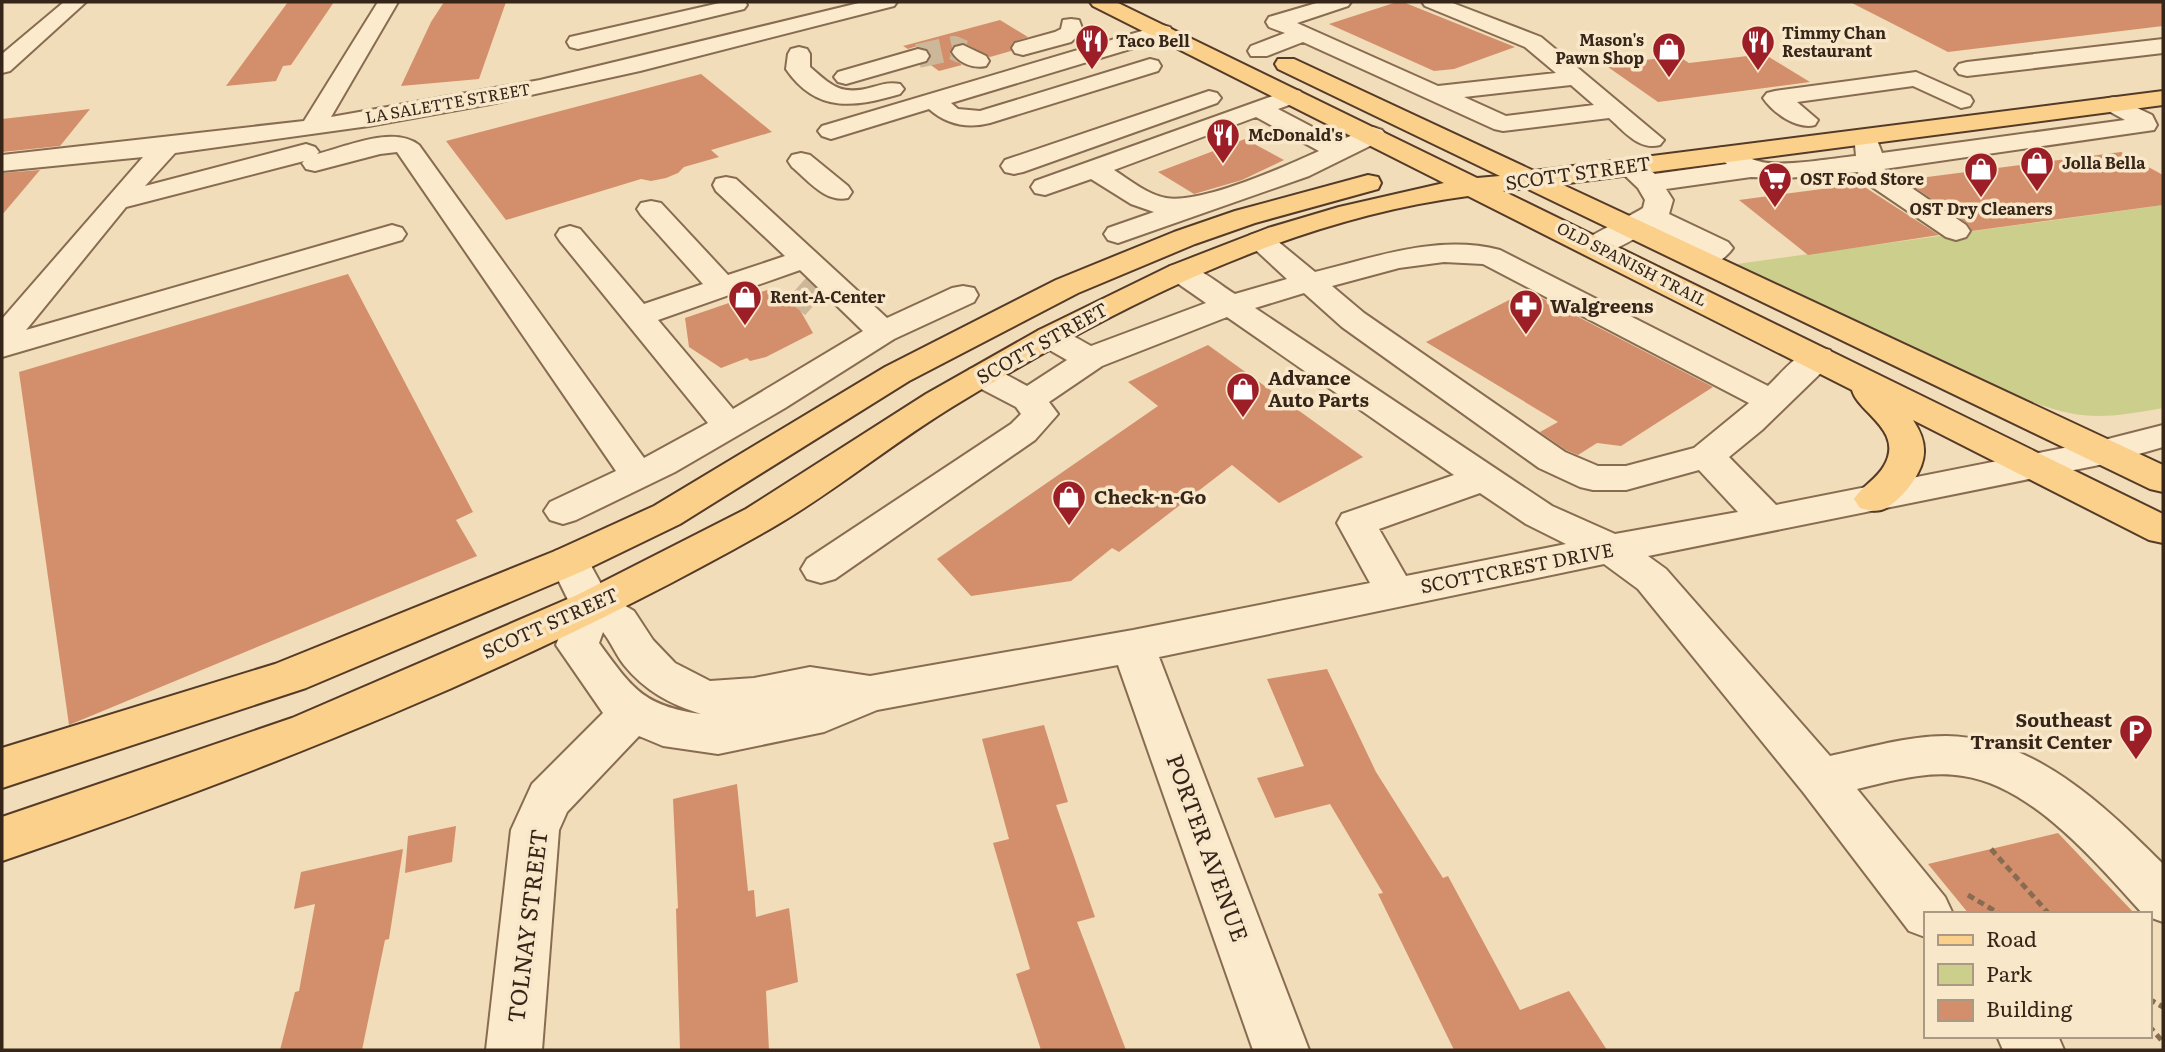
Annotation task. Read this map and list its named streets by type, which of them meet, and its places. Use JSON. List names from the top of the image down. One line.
{"streets":{"main road":["SCOTT STREET","OLD SPANISH TRAIL"],"street":["LA SALETTE STREET","SCOTTCREST DRIVE","PORTER AVENUE","TOLNAY STREET"]},"crossings":[["SCOTT STREET","OLD SPANISH TRAIL"],["SCOTT STREET","SCOTTCREST DRIVE"],["OLD SPANISH TRAIL","SCOTTCREST DRIVE"],["SCOTTCREST DRIVE","PORTER AVENUE"],["SCOTTCREST DRIVE","TOLNAY STREET"]],"places":{"restaurant":["Taco Bell","Timmy Chan Restaurant","McDonald's"],"shop":["Mason's Pawn Shop","Jolla Bella","OST Dry Cleaners","Rent-A-Center","Advance Auto Parts","Check-n-Go"],"supermarket":["OST Food Store"],"pharmacy":["Walgreens"],"parking":["Southeast Transit Center"]},"legend":["Road","Park","Building"]}
